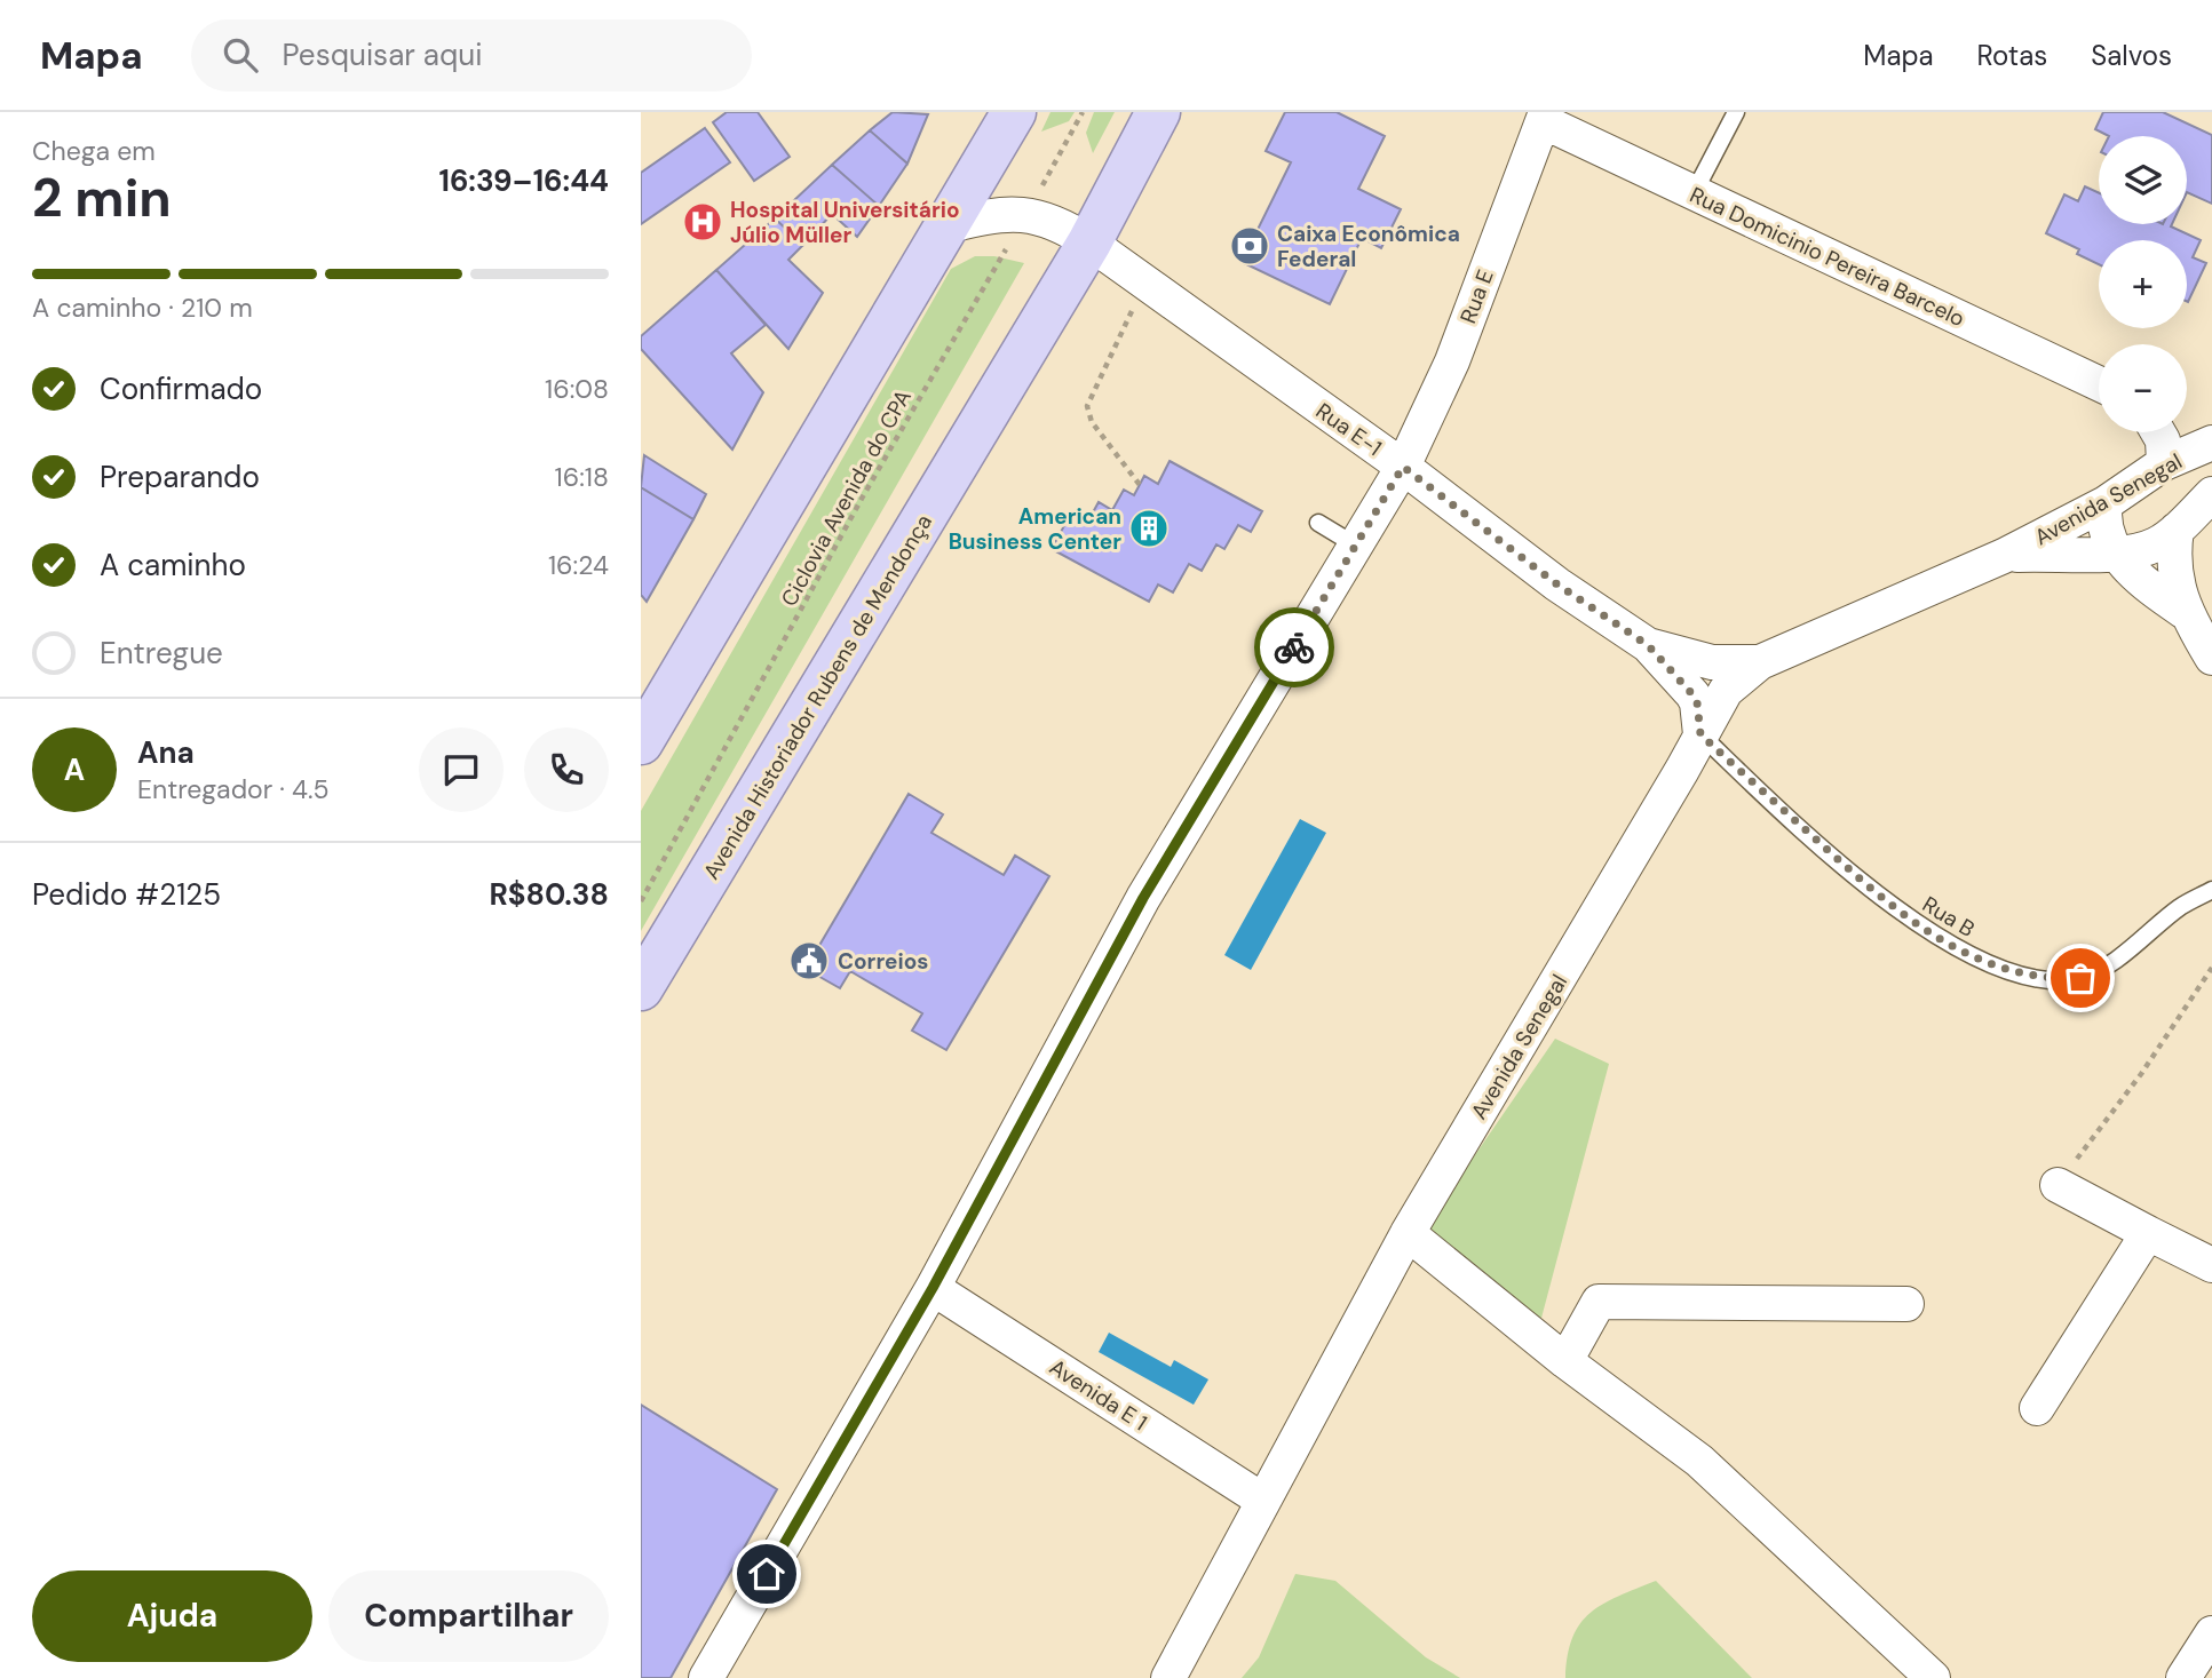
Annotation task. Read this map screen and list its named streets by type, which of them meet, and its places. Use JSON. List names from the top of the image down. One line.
{"streets":{"main road":["Avenida Historiador Rubens de Mendonça"],"street":["Rua Domicinio Pereira Barcelo","Rua E","Rua E-1","Avenida Senegal","Avenida E 1"],"lane":["Rua B"],"path":["Ciclovia Avenida do CPA"]},"crossings":[["Rua Domicinio Pereira Barcelo","Rua E"],["Rua E","Rua E-1"],["Rua E","Avenida E 1"],["Rua E-1","Ciclovia Avenida do CPA"],["Rua E-1","Avenida Senegal"],["Rua E-1","Avenida Historiador Rubens de Mendonça"],["Rua E-1","Rua B"],["Avenida Senegal","Rua B"],["Avenida Senegal","Avenida E 1"]],"places":{"hospital":["Hospital Universitário Júlio Müller"],"bank":["Caixa Econômica Federal"],"building":["American Business Center"],"public building":["Correios"]},"page":{"header":"Mapa","search":"Pesquisar aqui","nav":["Mapa","Rotas","Salvos"],"heading":["2 min","Chega em","16:39–16:44"],"panel":["Ana","Entregador · 4.5","Pedido #2125","R$80.38"],"map_buttons":["+","−"],"bar":"A caminho · 210 m","list":[["Confirmado","16:08"],["Preparando","16:18"],["A caminho","16:24"],"Entregue"],"round":"A","buttons":["Ajuda","Compartilhar"]}}
